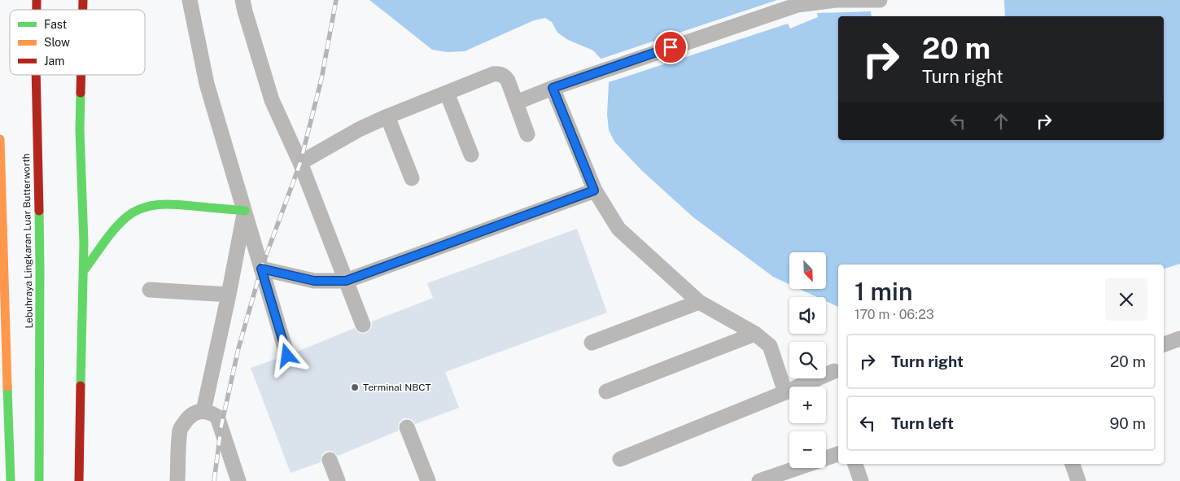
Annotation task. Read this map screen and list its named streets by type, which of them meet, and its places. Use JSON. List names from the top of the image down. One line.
{"streets":{"highway":["Lebuhraya Lingkaran Luar Butterworth"]},"places":["Terminal NBCT"],"legend":["Fast","Slow","Jam"],"north":"bottom right","page":{"turn":["20 m","Turn right"],"map_buttons":["+","−"],"heading":["1 min","170 m · 06:23"],"list":[{"name":"Turn right","value":"20 m"},{"name":"Turn left","value":"90 m"}]}}
